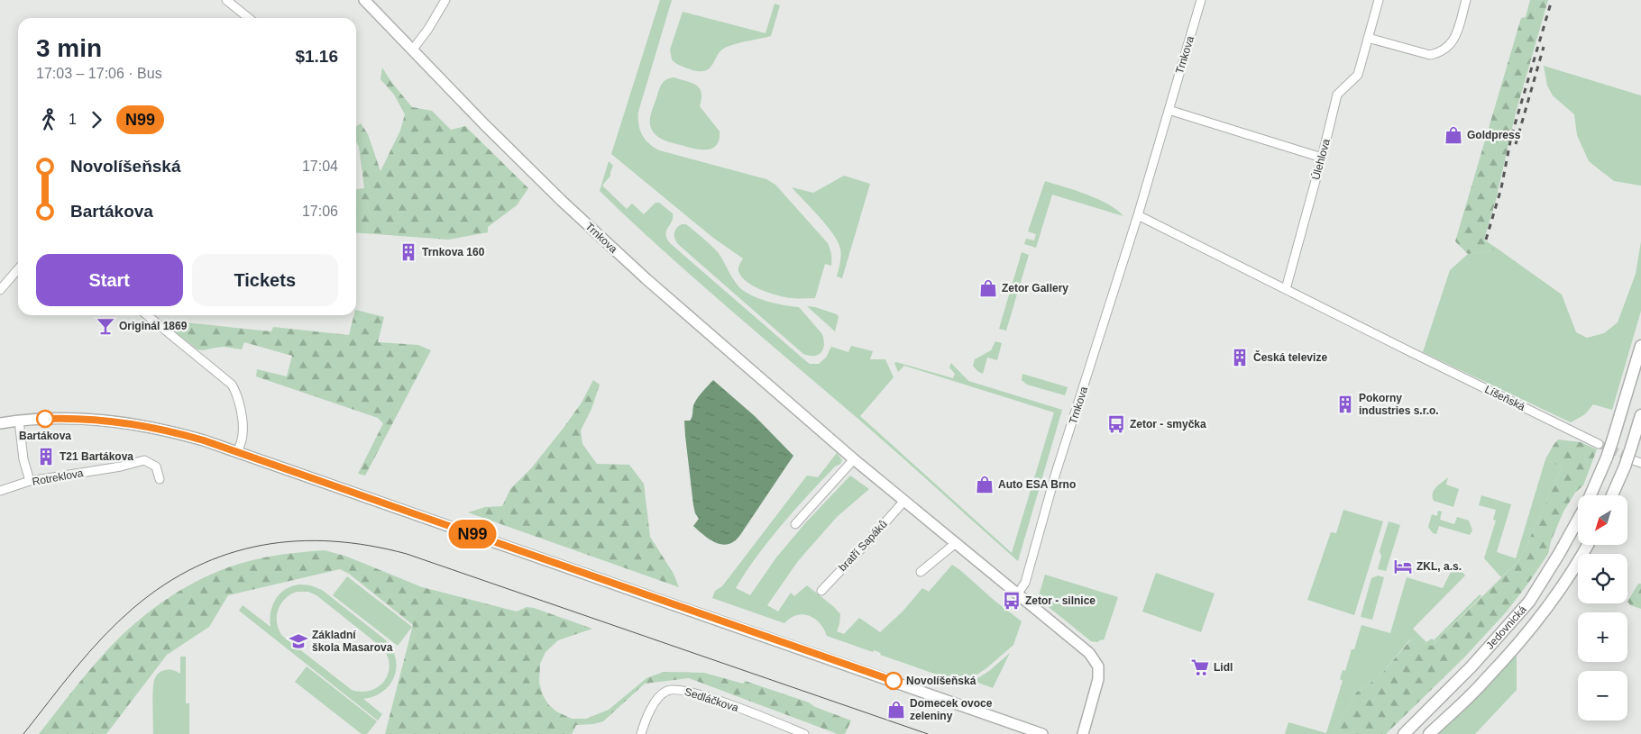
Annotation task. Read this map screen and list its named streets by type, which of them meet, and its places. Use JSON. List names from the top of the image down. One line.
{"streets":{"main road":["Jedovnická"],"street":["Trnkova","Úlehlova","Líšeňská","Rotreklova","bratří Sapáků","Sedláčkova"]},"crossings":[["Trnkova","bratří Sapáků"],["Úlehlova","Líšeňská"]],"places":{"shop":["Goldpress","Zetor Gallery","Auto ESA Brno","Domecek ovoce zeleniny"],"building":["Trnkova 160","Česká televize","Pokorny industries s.r.o.","T21 Bartákova"],"bar":["Originál 1869"],"other":["Bartákova","Novolíšeňská"],"bus stop":["Zetor - smyčka","Zetor - silnice"],"hotel":["ZKL, a.s."],"school or university":["Základní škola Masarova"],"supermarket":["Lidl"]},"lines":["bus line N99"],"north":"bottom left","page":{"on_map":"N99","heading":["3 min","17:03 – 17:06 · Bus","$1.16"],"legs":["1","N99"],"list":[{"name":"Novolíšeňská","value":"17:04"},{"name":"Bartákova","value":"17:06"}],"buttons":["Start","Tickets"],"map_buttons":["+","−"]}}
